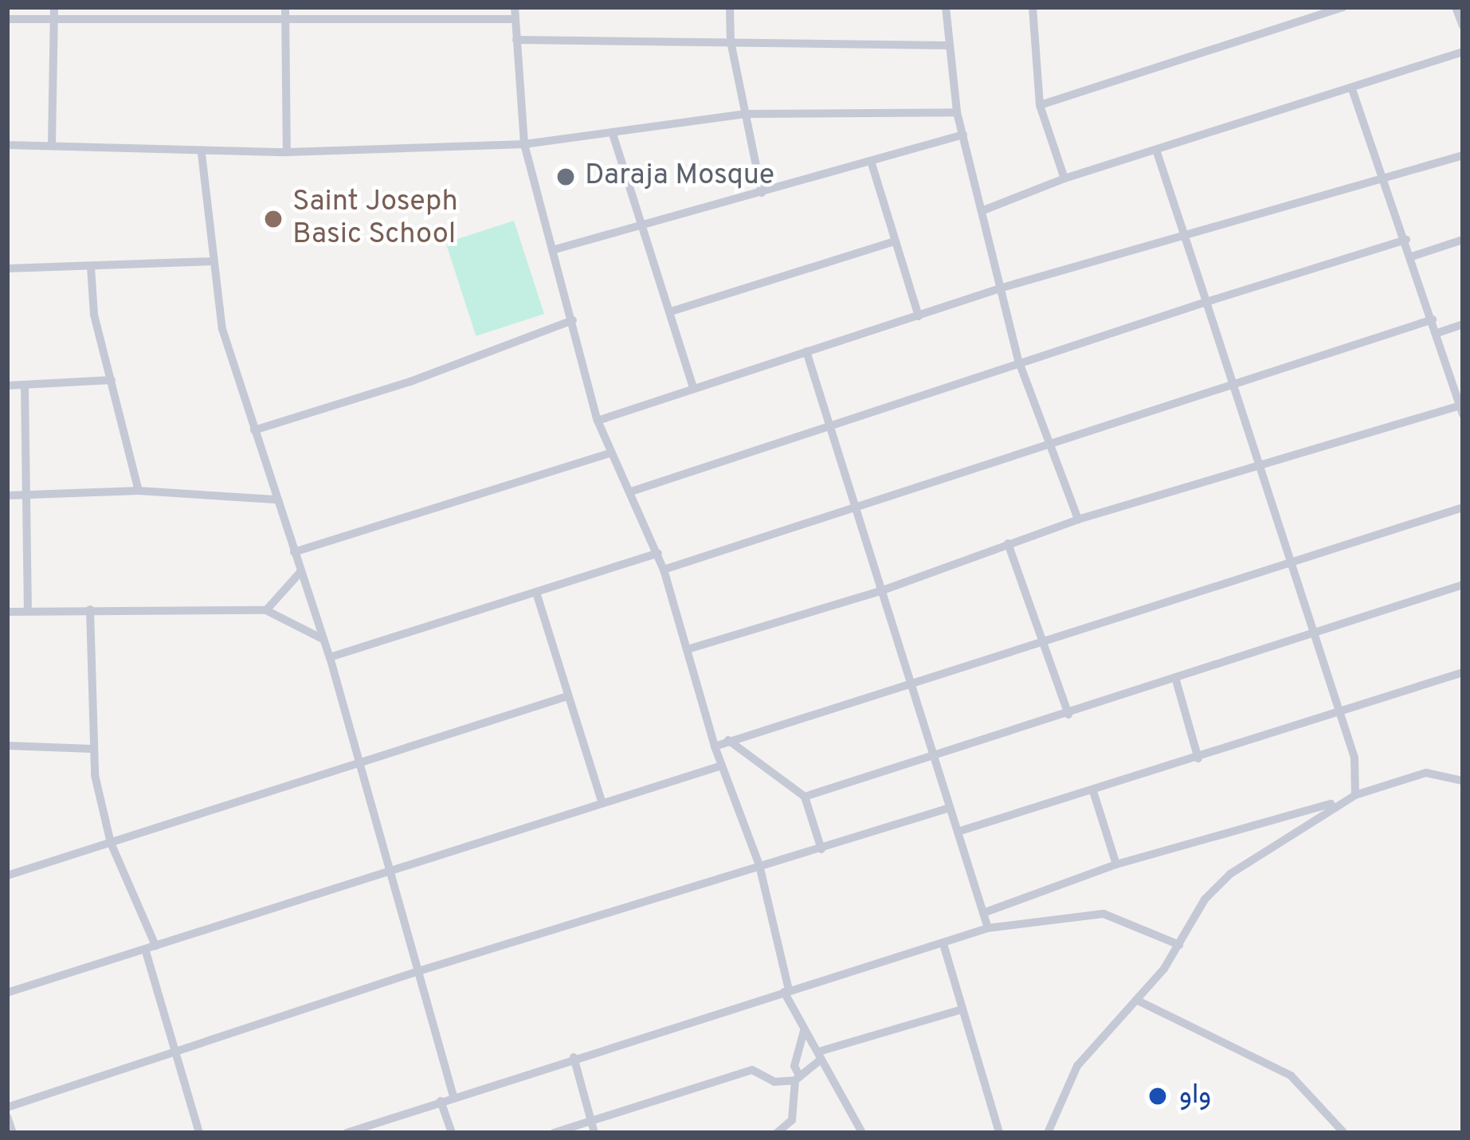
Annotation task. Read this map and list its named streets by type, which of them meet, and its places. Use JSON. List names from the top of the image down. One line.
{"places":["Daraja Mosque","Saint Joseph Basic School","واو"]}
